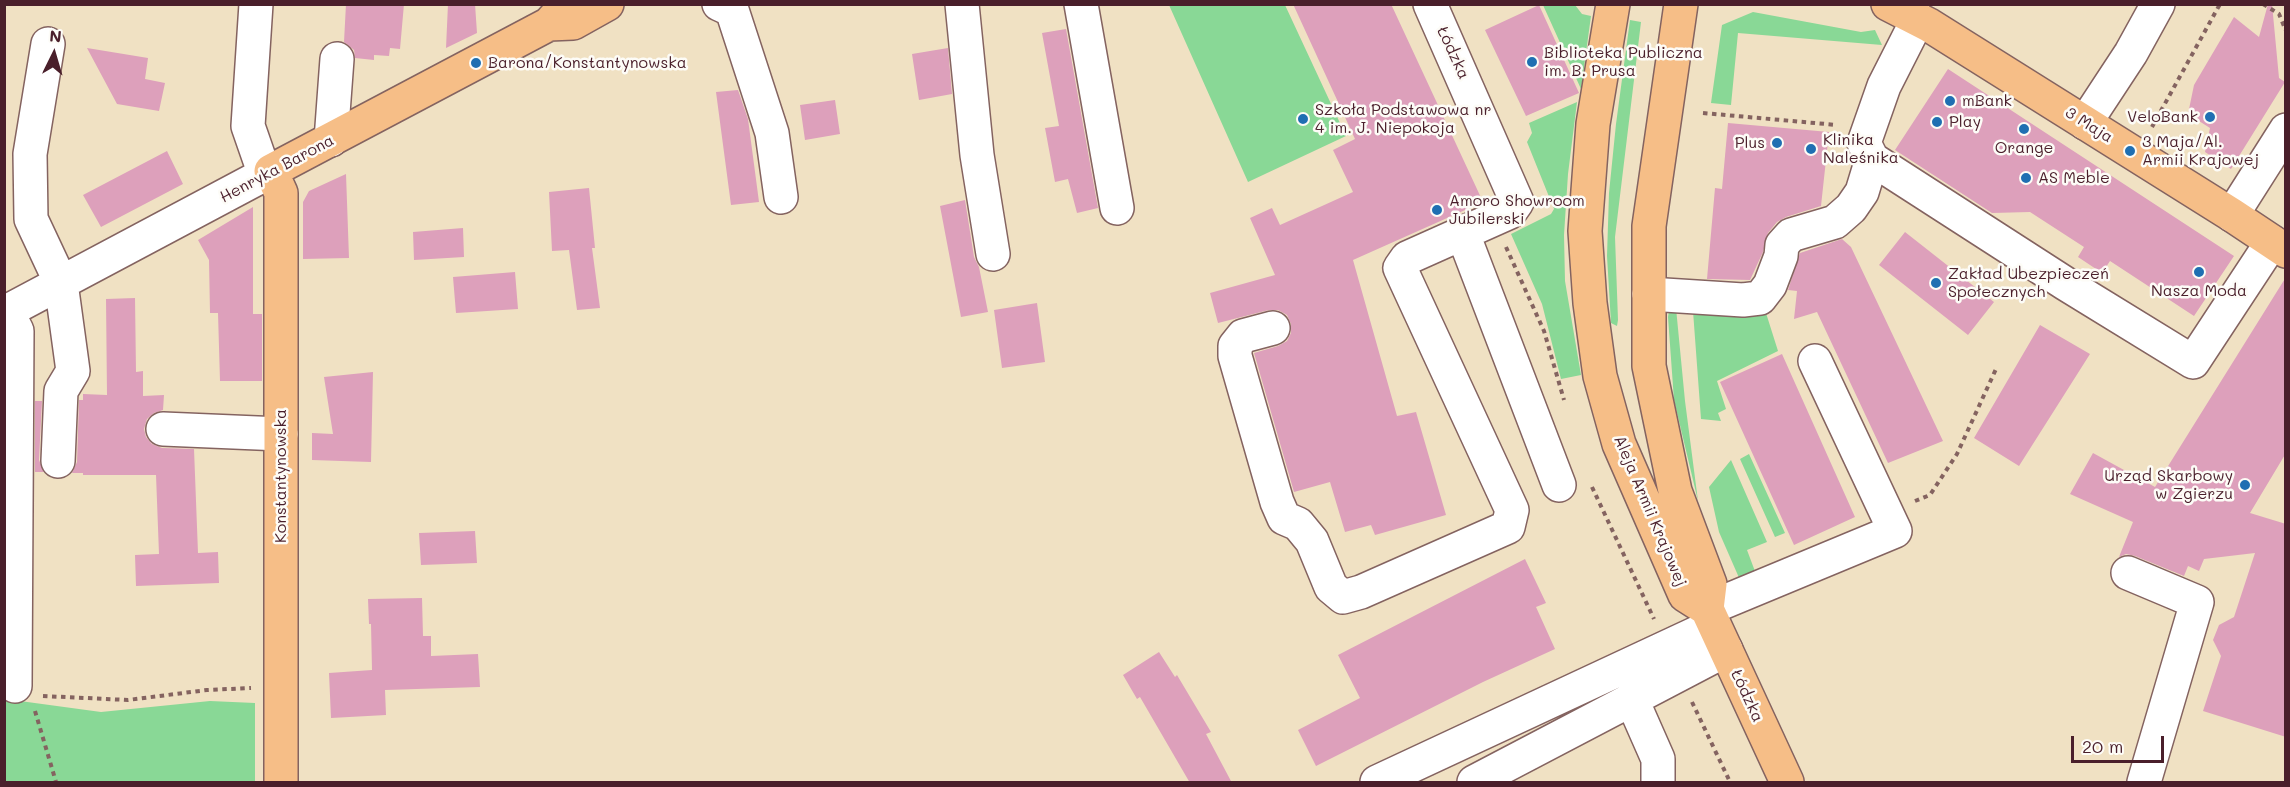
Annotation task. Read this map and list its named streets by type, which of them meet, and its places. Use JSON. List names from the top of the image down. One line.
{"streets":{"main road":["Łódzka","3 Maja","Henryka Barona","Konstantynowska","Aleja Armii Krajowej"]},"crossings":[["Łódzka","Aleja Armii Krajowej"],["Henryka Barona","Konstantynowska"]],"places":["Biblioteka Publiczna im. B. Prusa","Barona/Konstantynowska","mBank","VeloBank","Szkoła Podstawowa nr 4 im. J. Niepokoja","Play","Orange","Plus","Klinika Naleśnika","3 Maja/Al. Armii Krajowej","AS Meble","Amoro Showroom Jubilerski","Nasza Moda","Zakład Ubezpieczeń Społecznych","Urząd Skarbowy w Zgierzu"],"scale_bar":"20 m","north":"top"}
